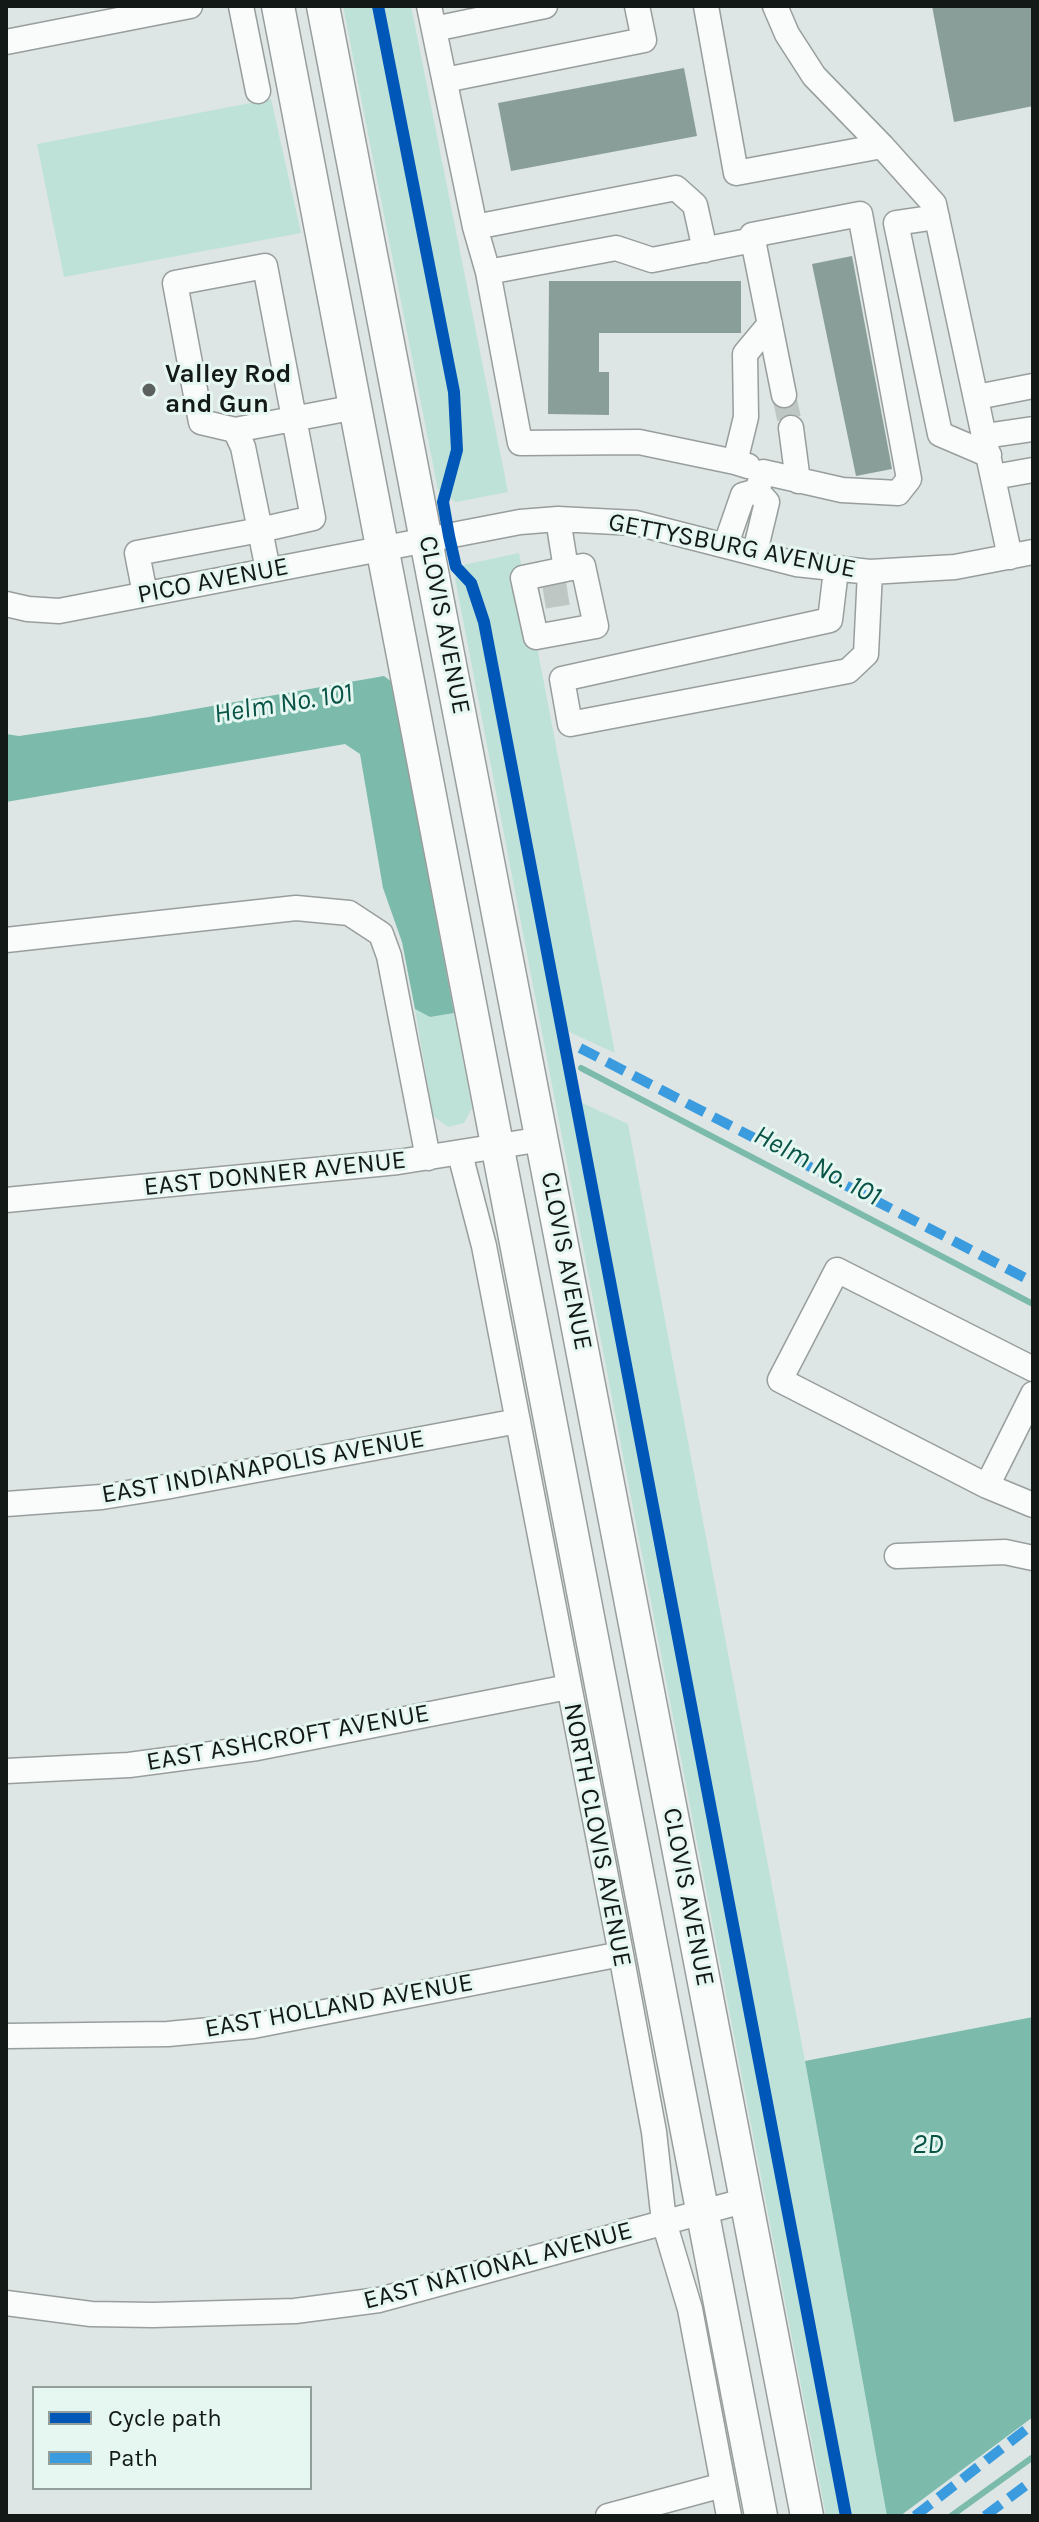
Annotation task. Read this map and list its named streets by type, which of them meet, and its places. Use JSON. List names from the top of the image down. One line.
{"streets":{"main road":["CLOVIS AVENUE"],"street":["GETTYSBURG AVENUE","PICO AVENUE","EAST DONNER AVENUE","EAST INDIANAPOLIS AVENUE","EAST ASHCROFT AVENUE","NORTH CLOVIS AVENUE","EAST HOLLAND AVENUE","EAST NATIONAL AVENUE"]},"crossings":[["GETTYSBURG AVENUE","PICO AVENUE"],["GETTYSBURG AVENUE","CLOVIS AVENUE"],["PICO AVENUE","CLOVIS AVENUE"],["CLOVIS AVENUE","EAST DONNER AVENUE"],["CLOVIS AVENUE","EAST NATIONAL AVENUE"],["EAST DONNER AVENUE","NORTH CLOVIS AVENUE"],["EAST INDIANAPOLIS AVENUE","NORTH CLOVIS AVENUE"],["EAST ASHCROFT AVENUE","NORTH CLOVIS AVENUE"],["NORTH CLOVIS AVENUE","EAST HOLLAND AVENUE"],["NORTH CLOVIS AVENUE","EAST NATIONAL AVENUE"]],"water":["Helm No. 101","2D"],"places":["Valley Rod and Gun"],"legend":["Cycle path","Path"]}
